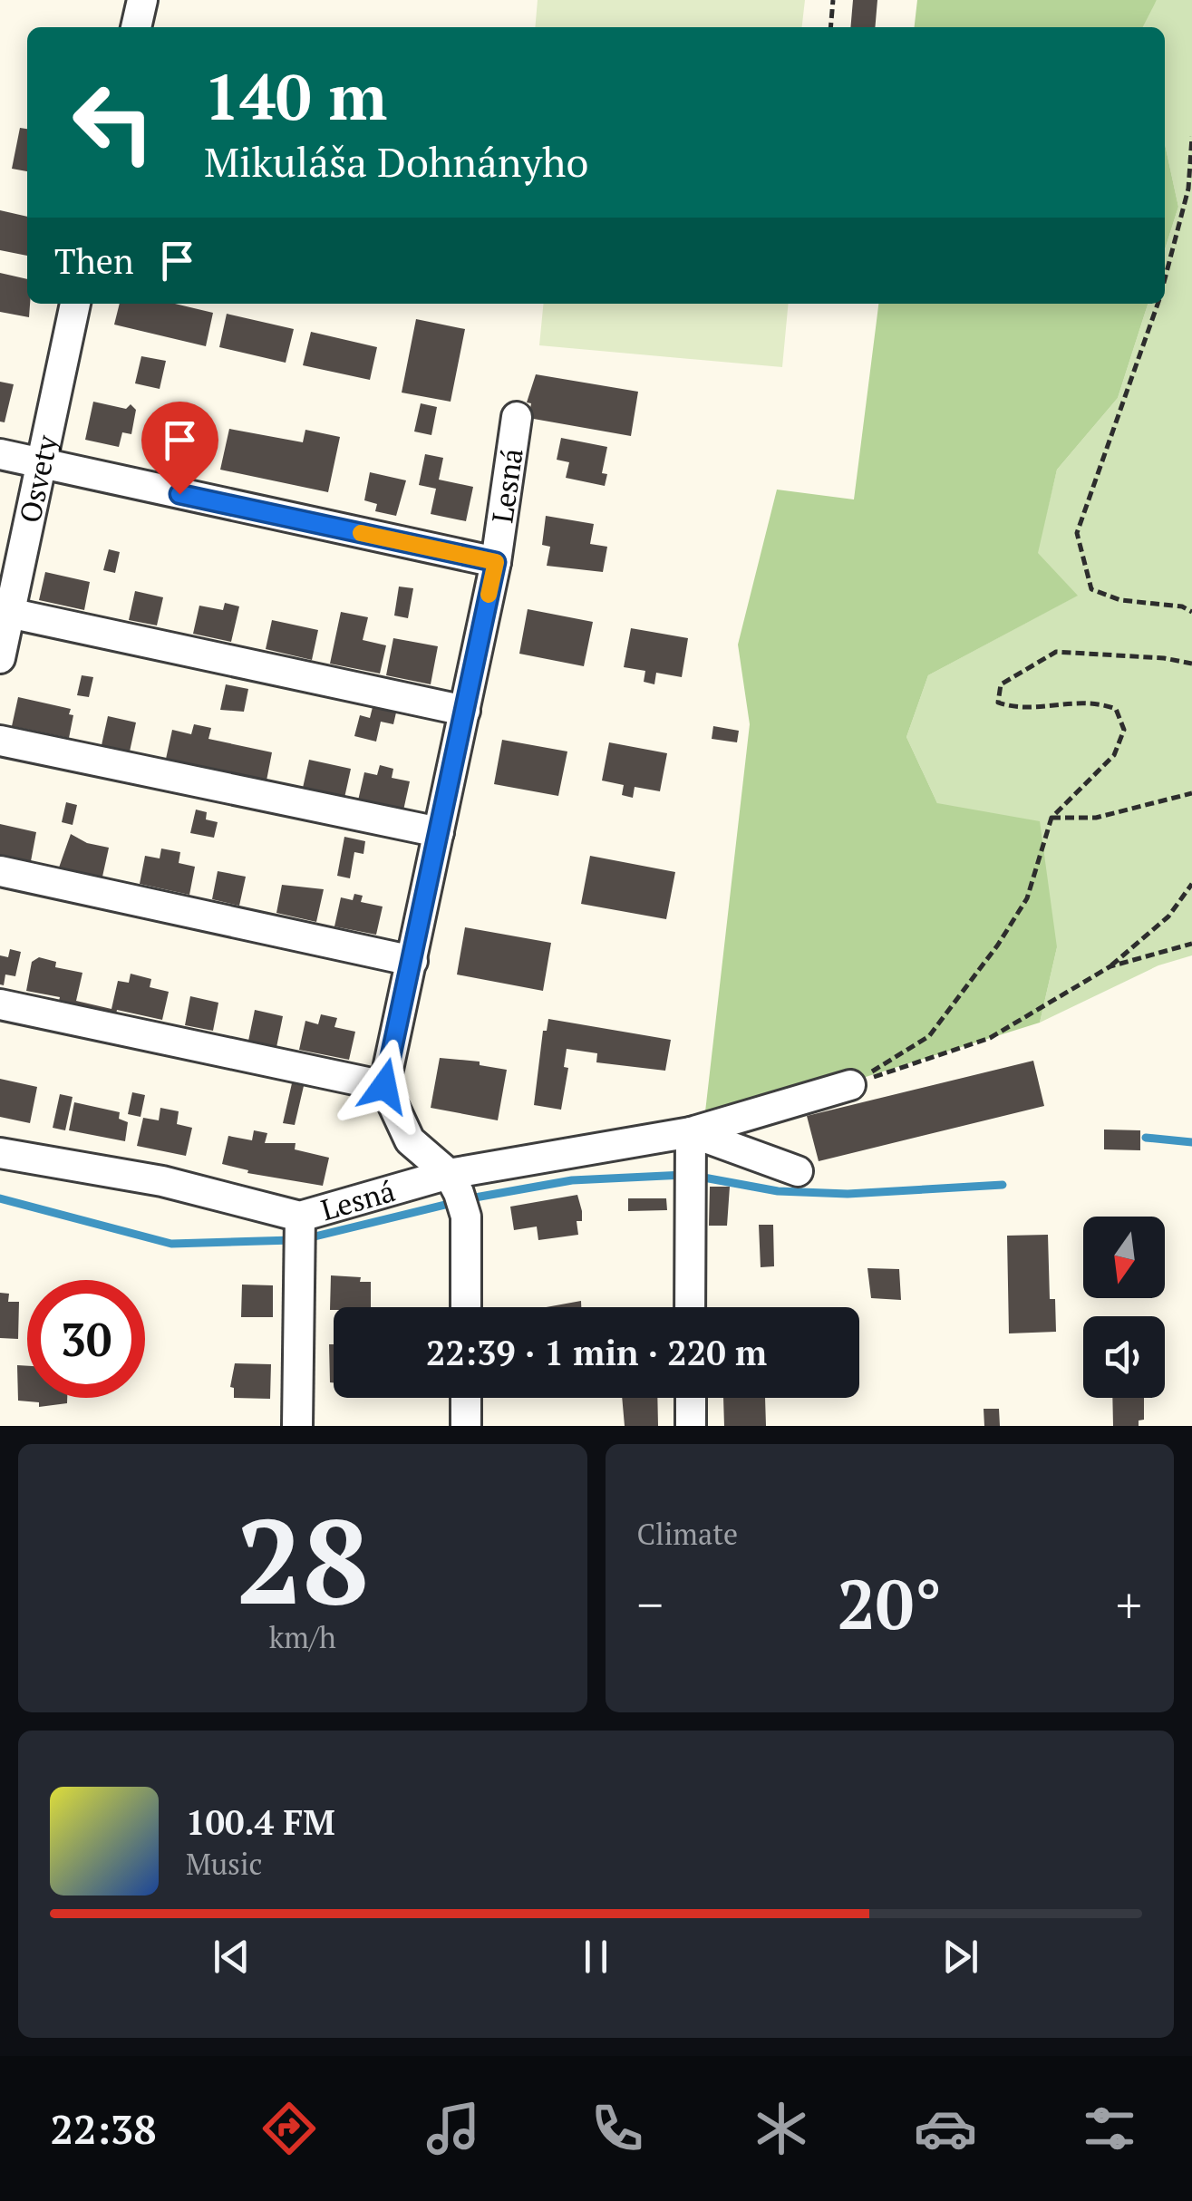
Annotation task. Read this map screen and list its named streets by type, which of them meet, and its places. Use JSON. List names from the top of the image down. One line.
{"streets":{"street":["Osvety","Lesná"]},"north":"bottom","page":{"turn":["140 m","Mikuláša Dohnányho"],"then":"Then","limit":"30","trip":"22:39 · 1 min · 220 m","tile":[["28","km/h"],"Climate"],"heat":["−","20°","+"],"song":["100.4 FM","Music"],"tabs":"22:38"}}
